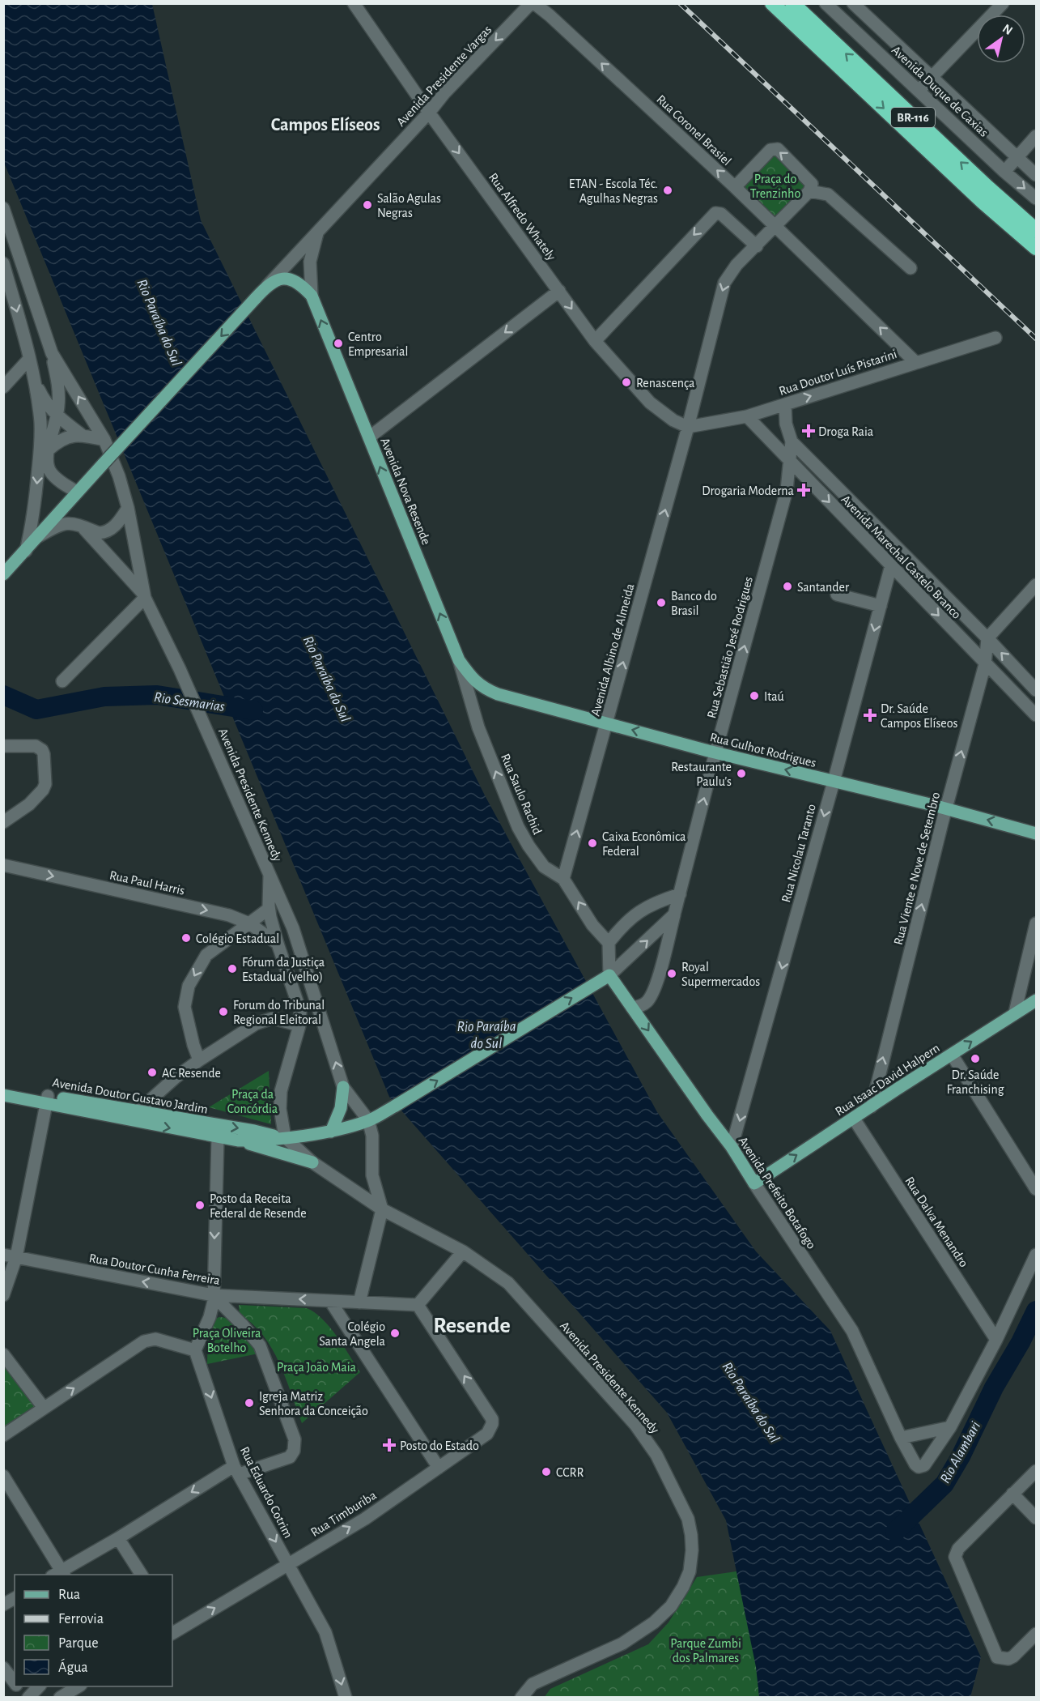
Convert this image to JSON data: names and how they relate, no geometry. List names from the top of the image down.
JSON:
{
  "streets": {
    "highway": ["BR-116"],
    "main road": [
      "Avenida Nova Resende",
      "Rua Gulhot Rodrigues",
      "Rua Isaac David Halpern",
      "Avenida Doutor Gustavo Jardim",
      "Avenida Prefeito Botafogo"
    ],
    "street": [
      "Avenida Presidente Vargas",
      "Avenida Duque de Caxias",
      "Rua Coronel Brasiel",
      "Rua Alfredo Whately",
      "Rua Doutor Luís Pistarini",
      "Avenida Marechal Castelo Branco",
      "Rua Sebastião Jesé Rodrigues",
      "Avenida Albino de Almeida",
      "Rua Saulo Rachid",
      "Avenida Presidente Kennedy",
      "Rua Nicolau Taranto",
      "Rua Viente e Nove de Setembro",
      "Rua Paul Harris",
      "Rua Dalva Menandro",
      "Rua Doutor Cunha Ferreira",
      "Rua Eduardo Cotrim",
      "Rua Timburiba"
    ]
  },
  "crossings": [
    ["Avenida Presidente Vargas", "Rua Coronel Brasiel"],
    ["Avenida Presidente Vargas", "Rua Alfredo Whately"],
    ["Rua Coronel Brasiel", "Rua Doutor Luís Pistarini"],
    ["Rua Coronel Brasiel", "Avenida Albino de Almeida"],
    ["Rua Alfredo Whately", "Rua Doutor Luís Pistarini"],
    ["Rua Alfredo Whately", "Avenida Albino de Almeida"],
    ["Rua Doutor Luís Pistarini", "Avenida Marechal Castelo Branco"],
    ["Rua Doutor Luís Pistarini", "Avenida Albino de Almeida"],
    ["Avenida Nova Resende", "Rua Gulhot Rodrigues"],
    ["Avenida Nova Resende", "Rua Saulo Rachid"],
    ["Avenida Marechal Castelo Branco", "Rua Sebastião Jesé Rodrigues"],
    ["Avenida Marechal Castelo Branco", "Rua Nicolau Taranto"],
    ["Avenida Marechal Castelo Branco", "Rua Viente e Nove de Setembro"],
    ["Rua Sebastião Jesé Rodrigues", "Rua Gulhot Rodrigues"],
    ["Rua Sebastião Jesé Rodrigues", "Avenida Prefeito Botafogo"],
    ["Avenida Albino de Almeida", "Rua Gulhot Rodrigues"],
    ["Avenida Albino de Almeida", "Rua Saulo Rachid"],
    ["Rua Gulhot Rodrigues", "Rua Nicolau Taranto"],
    ["Rua Gulhot Rodrigues", "Rua Viente e Nove de Setembro"],
    ["Avenida Presidente Kennedy", "Rua Paul Harris"],
    ["Avenida Presidente Kennedy", "Avenida Doutor Gustavo Jardim"],
    ["Rua Nicolau Taranto", "Avenida Prefeito Botafogo"],
    ["Rua Viente e Nove de Setembro", "Rua Isaac David Halpern"],
    ["Rua Isaac David Halpern", "Avenida Prefeito Botafogo"],
    ["Rua Isaac David Halpern", "Rua Dalva Menandro"],
    ["Avenida Doutor Gustavo Jardim", "Avenida Prefeito Botafogo"],
    ["Rua Doutor Cunha Ferreira", "Rua Timburiba"],
    ["Rua Eduardo Cotrim", "Rua Timburiba"]
  ],
  "one_way": [
    "Avenida Presidente Vargas",
    "Rua Coronel Brasiel",
    "Rua Alfredo Whately",
    "Rua Doutor Luís Pistarini",
    "Avenida Nova Resende",
    "Rua Sebastião Jesé Rodrigues",
    "Rua Gulhot Rodrigues",
    "Rua Saulo Rachid",
    "Rua Nicolau Taranto",
    "Rua Viente e Nove de Setembro",
    "Rua Paul Harris",
    "Rua Isaac David Halpern",
    "Avenida Doutor Gustavo Jardim",
    "Rua Doutor Cunha Ferreira",
    "Rua Eduardo Cotrim"
  ],
  "districts": ["Campos Elíseos", "Resende"],
  "water": ["Rio Paraíba do Sul", "Rio Sesmarias", "Rio Alambari"],
  "parks": [
    "Praça do Trenzinho",
    "Praça da Concórdia",
    "Praça Oliveira Botelho",
    "Praça João Maia",
    "Parque Zumbi dos Palmares"
  ],
  "places": {
    "other": [
      "ETAN - Escola Téc. Agulhas Negras",
      "Salão Agulas Negras",
      "Centro Empresarial",
      "Renascença",
      "Santander",
      "Banco do Brasil",
      "Itaú",
      "Restaurante Paulu's",
      "Caixa Econômica Federal",
      "Colégio Estadual",
      "Fórum da Justiça Estadual (velho)",
      "Royal Supermercados",
      "Forum do Tribunal Regional Eleitoral",
      "Dr. Saúde Franchising",
      "AC Resende",
      "Posto da Receita Federal de Resende",
      "Colégio Santa Angela",
      "Igreja Matriz Senhora da Conceição",
      "CCRR"
    ],
    "health": [
      "Droga Raia",
      "Drogaria Moderna",
      "Dr. Saúde Campos Elíseos",
      "Posto do Estado"
    ]
  },
  "legend": [
    "Rua",
    "Ferrovia",
    "Parque",
    "Água"
  ],
  "north": "top right"
}
